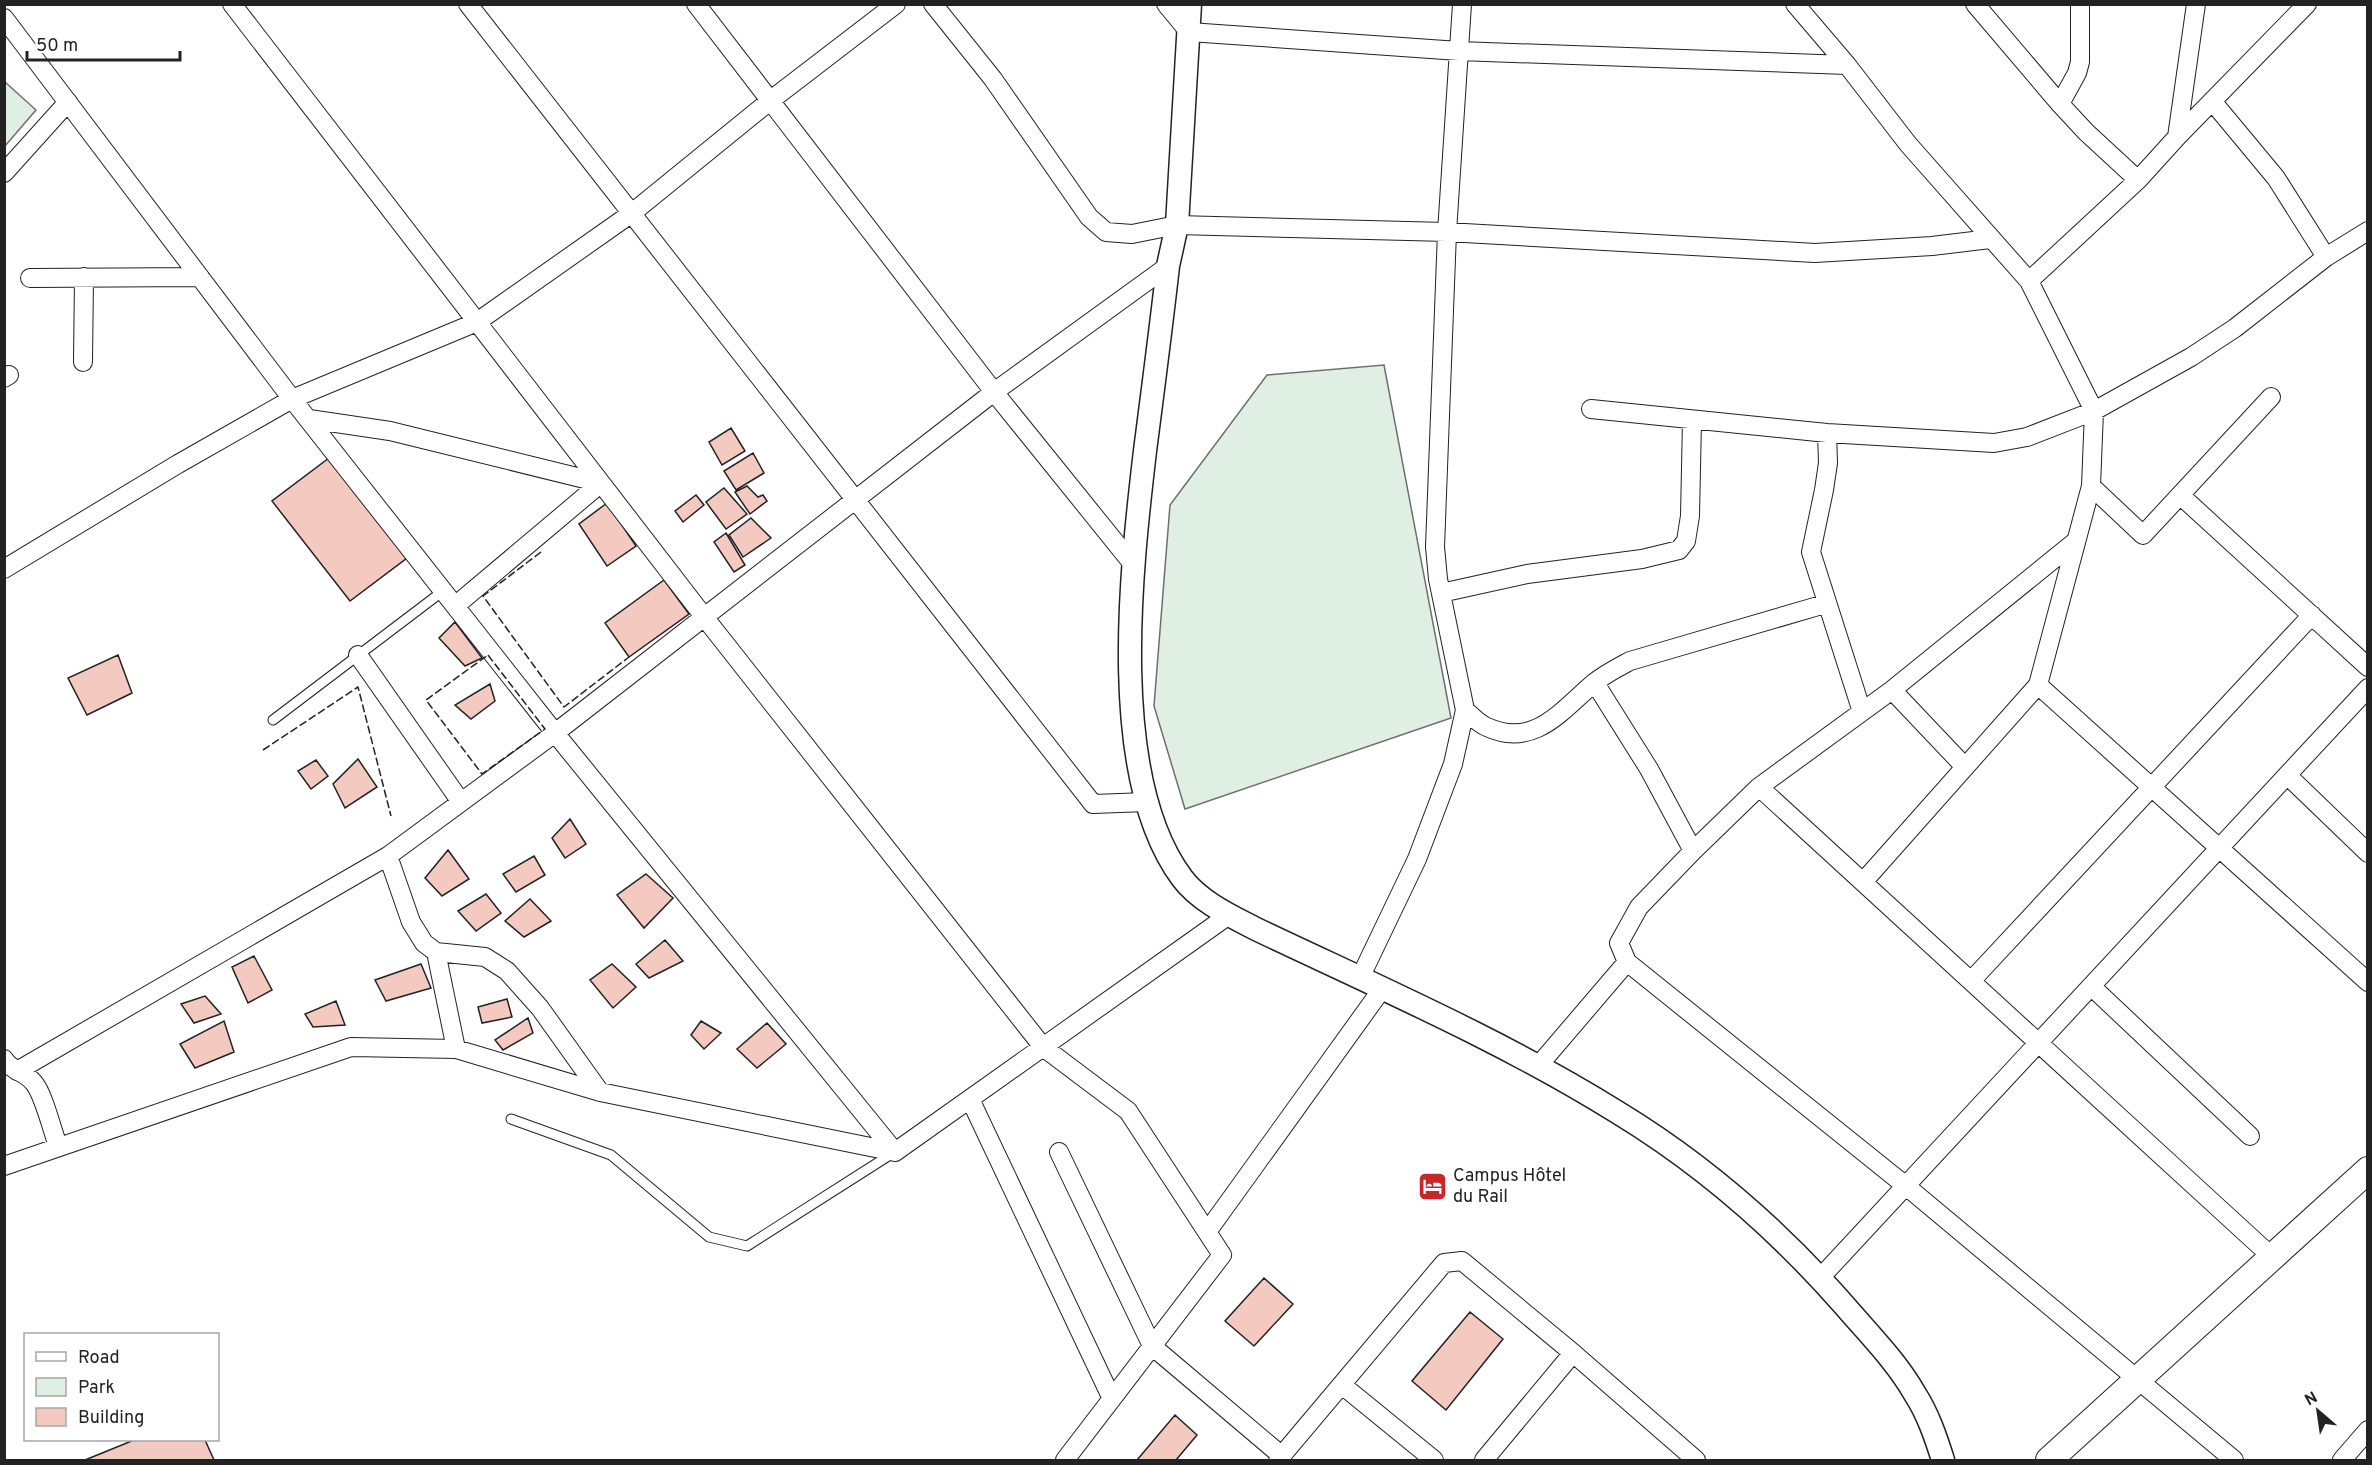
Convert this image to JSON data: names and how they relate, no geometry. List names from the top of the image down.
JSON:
{
  "places": {
    "hotel": ["Campus Hôtel du Rail"]
  },
  "legend": ["Road", "Park", "Building"],
  "scale_bar": "50 m",
  "north": "top left"
}
